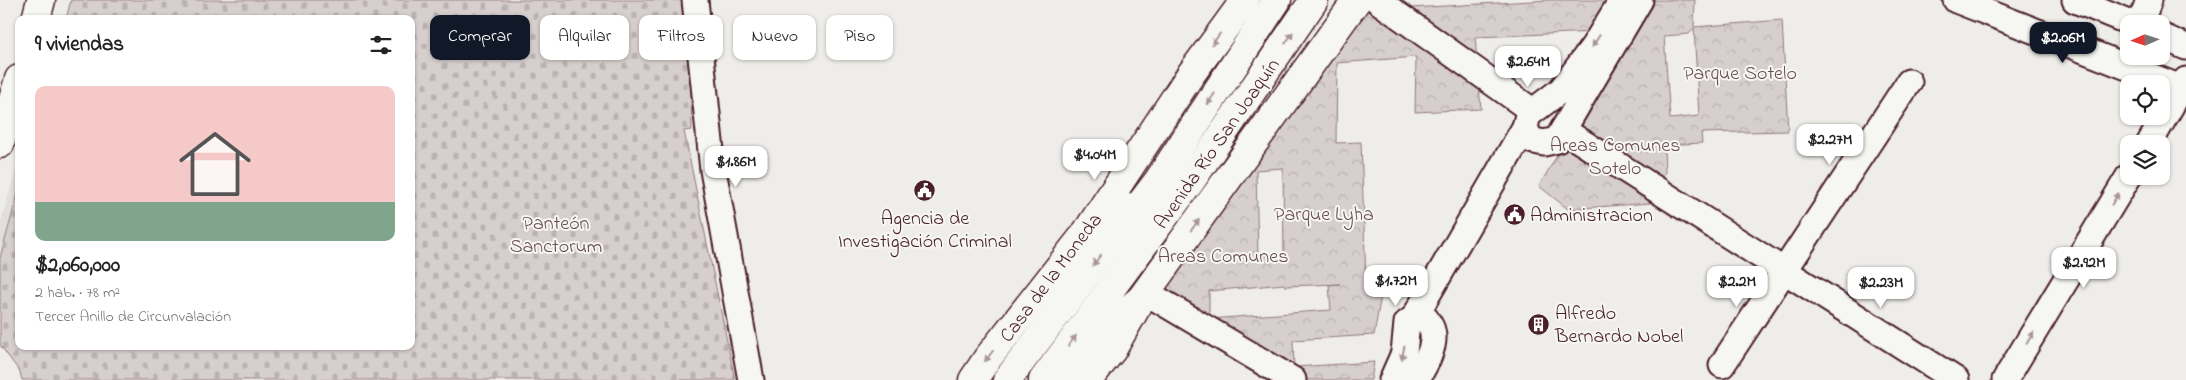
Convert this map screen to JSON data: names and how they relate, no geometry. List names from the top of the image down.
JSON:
{
  "streets": {
    "main road": ["Avenida Río San Joaquín", "Casa de la Moneda"]
  },
  "parks": [
    "Parque Sotelo",
    "Areas Comunes Sotelo",
    "Parque Lyha",
    "Panteón Sanctorum",
    "Areas Comunes"
  ],
  "places": {
    "public building": ["Agencia de Investigación Criminal", "Administracion"],
    "building": ["Alfredo Bernardo Nobel"]
  },
  "north": "left",
  "page": {
    "chip": [
      "Comprar",
      "Alquilar",
      "Filtros",
      "Nuevo",
      "Piso"
    ],
    "heading": "9 viviendas",
    "price": [
      "$2.06M",
      "$2.64M",
      "$2.27M",
      "$4.04M",
      "$1.86M",
      "$2.92M",
      "$1.72M",
      "$2.2M",
      "$2.23M"
    ],
    "list": [
      {
        "name": "$2,060,000",
        "note": "2 hab. · 78 m² · Tercer Anillo de Circunvalación"
      }
    ]
  }
}
